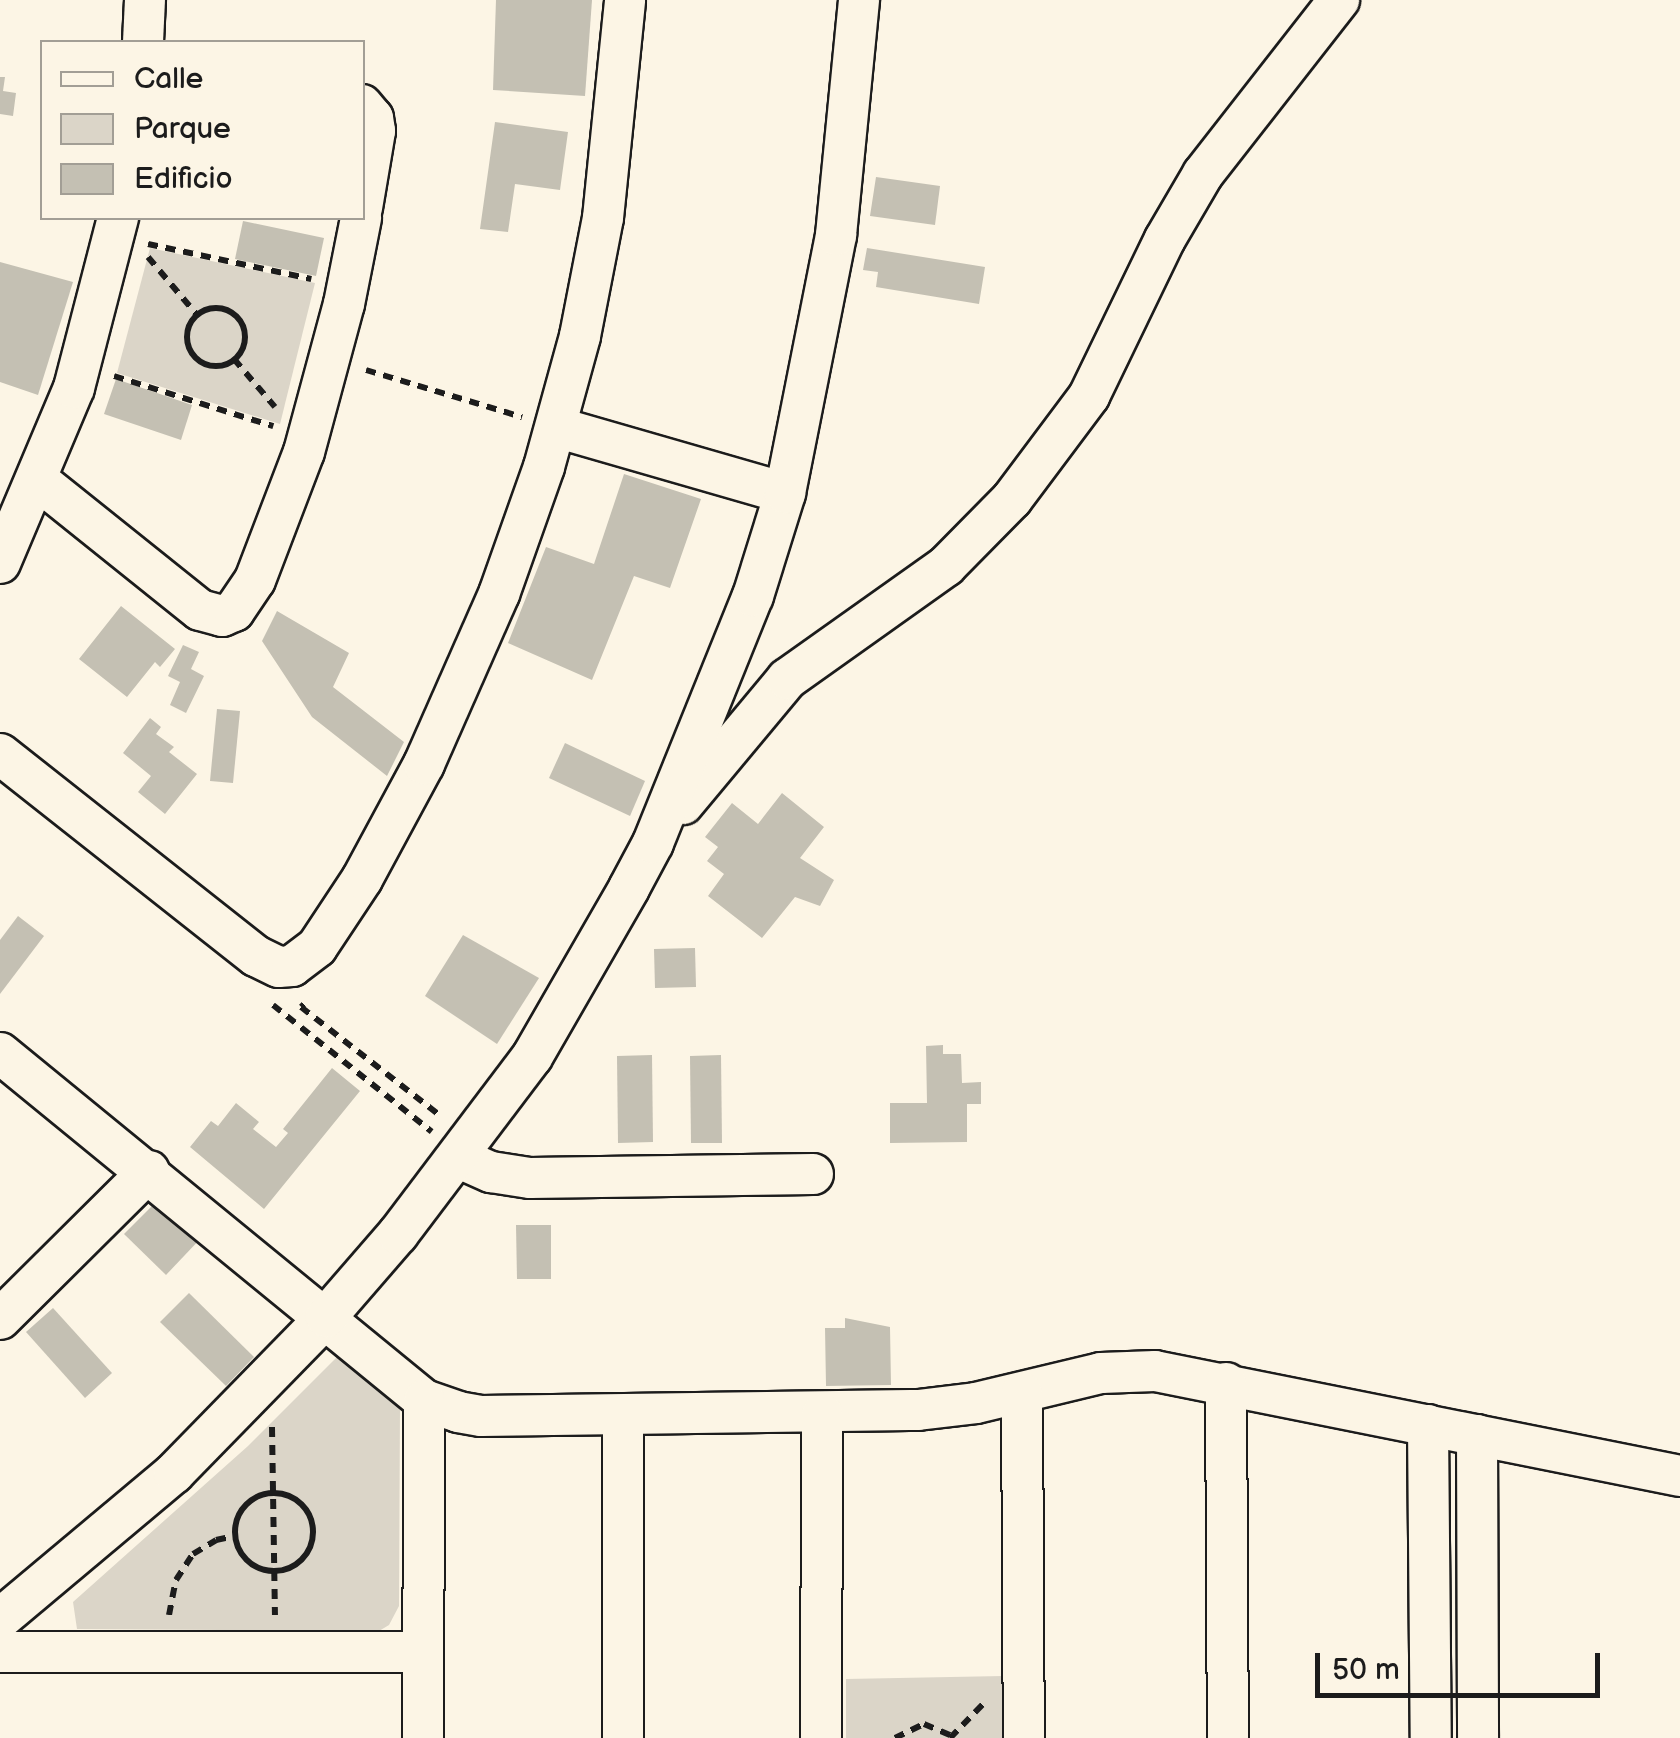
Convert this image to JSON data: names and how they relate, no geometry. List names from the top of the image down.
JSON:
{
  "legend": ["Calle", "Parque", "Edificio"],
  "scale_bar": "50 m"
}
